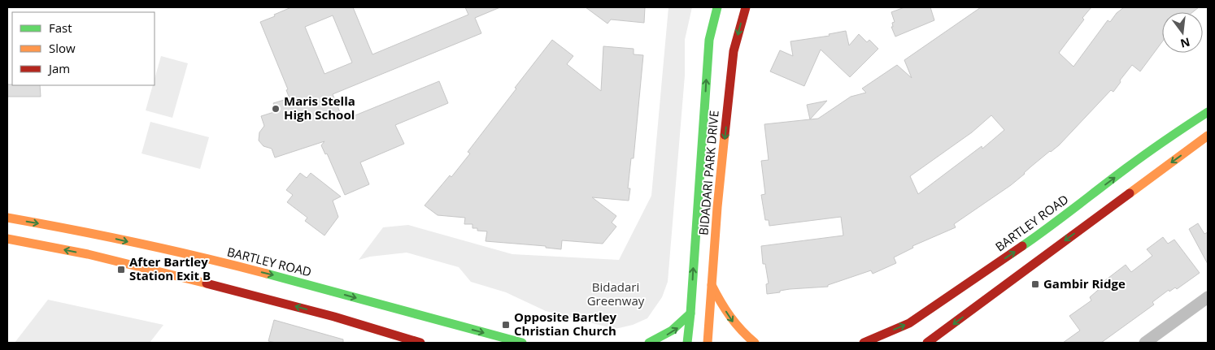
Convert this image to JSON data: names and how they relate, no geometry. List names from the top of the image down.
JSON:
{
  "streets": {
    "main road": ["BIDADARI PARK DRIVE", "BARTLEY ROAD"]
  },
  "parks": ["Bidadari Greenway"],
  "places": {
    "other": ["Maris Stella High School"],
    "transit": ["After Bartley Station Exit B", "Gambir Ridge", "Opposite Bartley Christian Church"]
  },
  "legend": ["Fast", "Slow", "Jam"],
  "north": "bottom"
}
